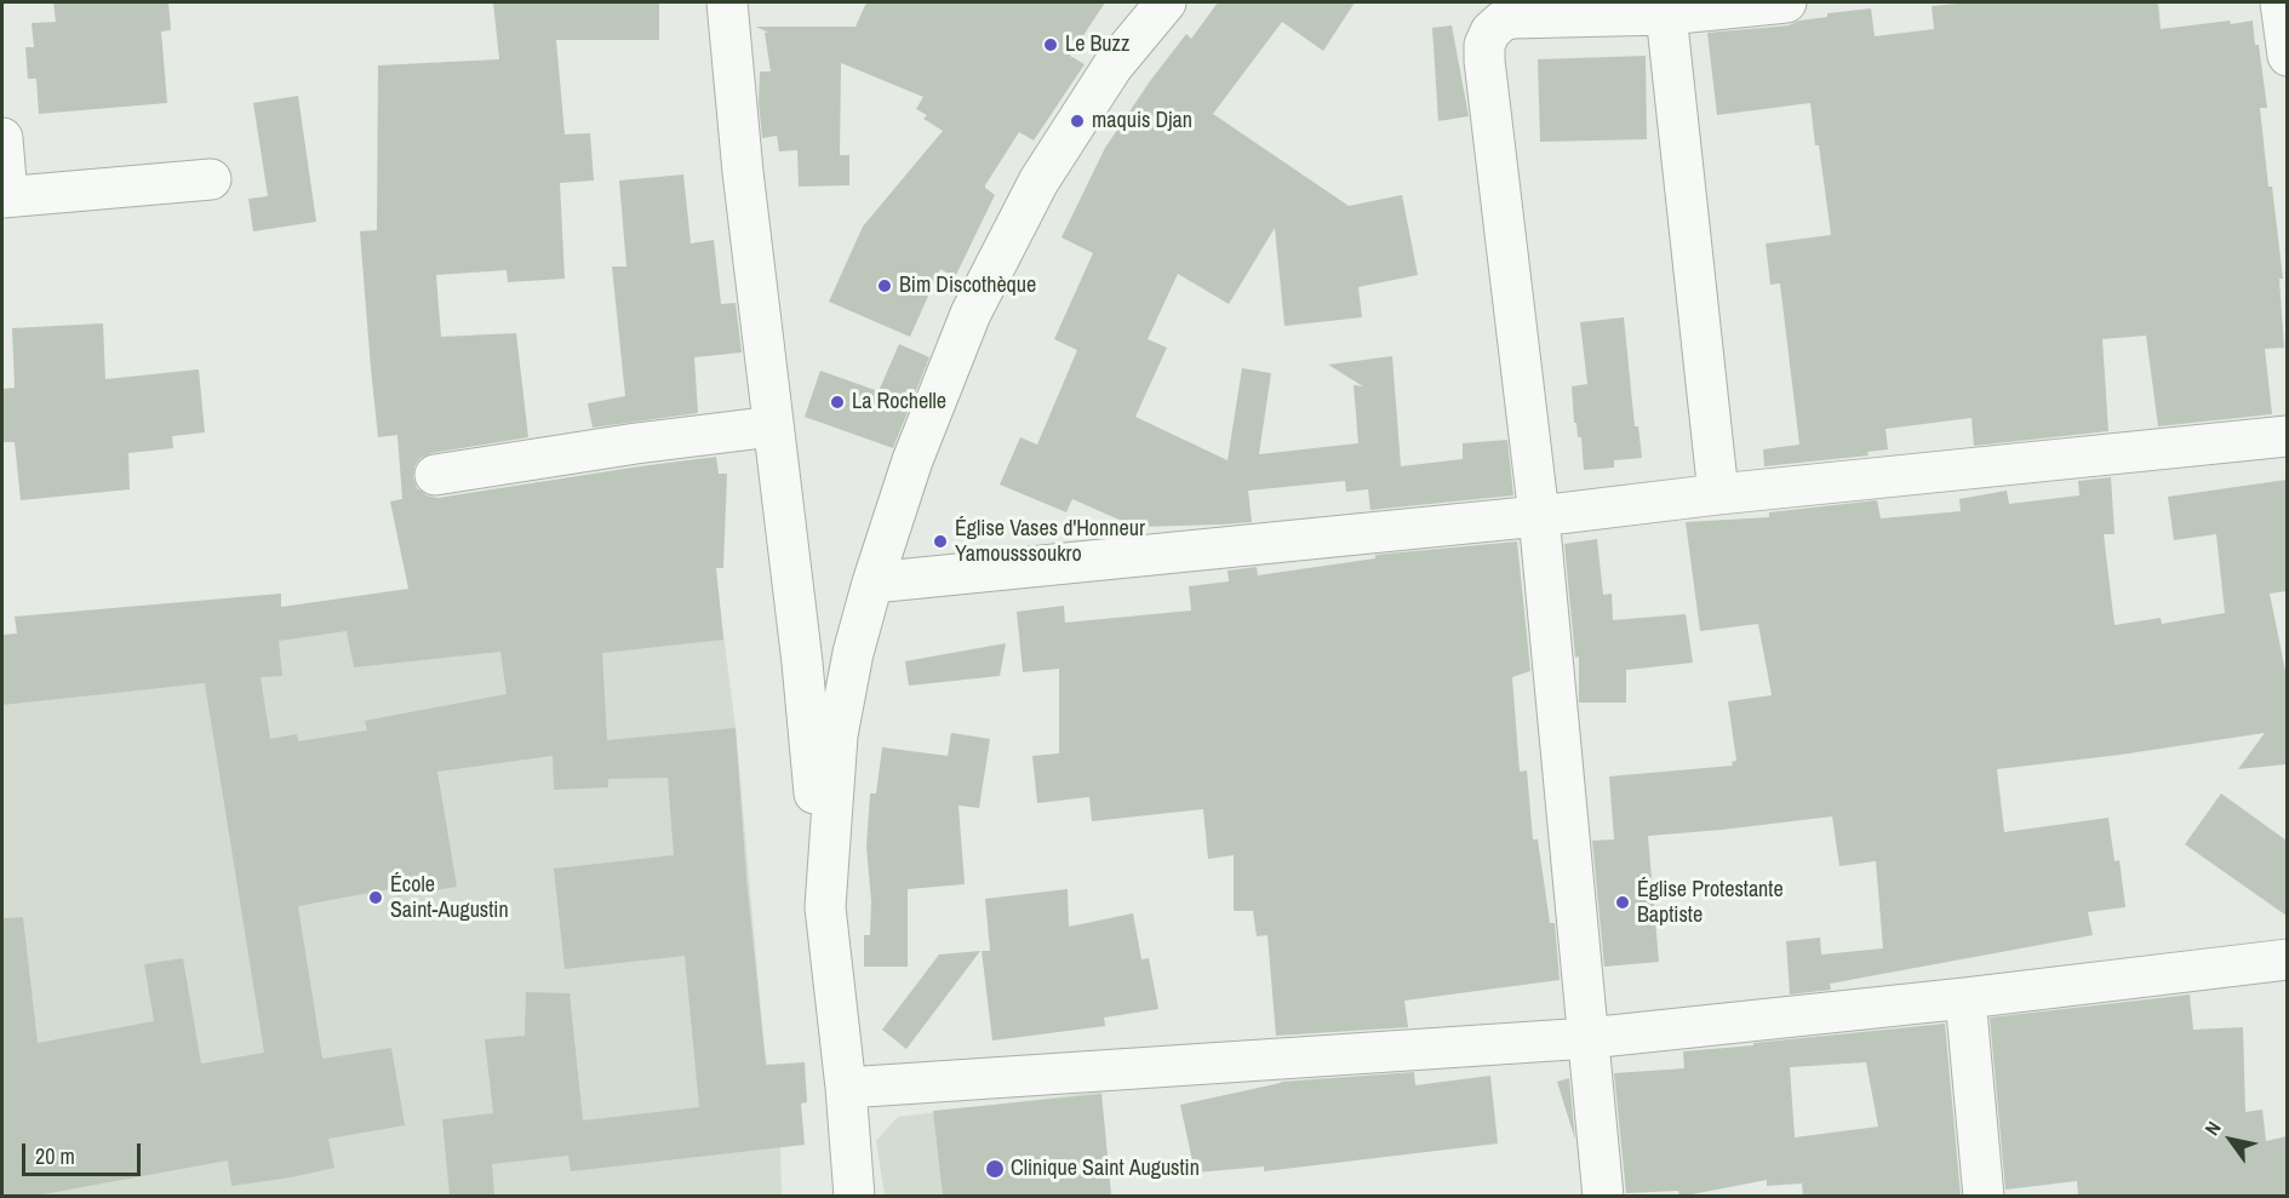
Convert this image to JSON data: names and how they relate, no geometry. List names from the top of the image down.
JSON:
{
  "places": [
    "Le Buzz",
    "maquis Djan",
    "Bim Discothèque",
    "La Rochelle",
    "Église Vases d'Honneur Yamousssoukro",
    "École Saint-Augustin",
    "Église Protestante Baptiste",
    "Clinique Saint Augustin"
  ],
  "scale_bar": "20 m",
  "north": "top left"
}
